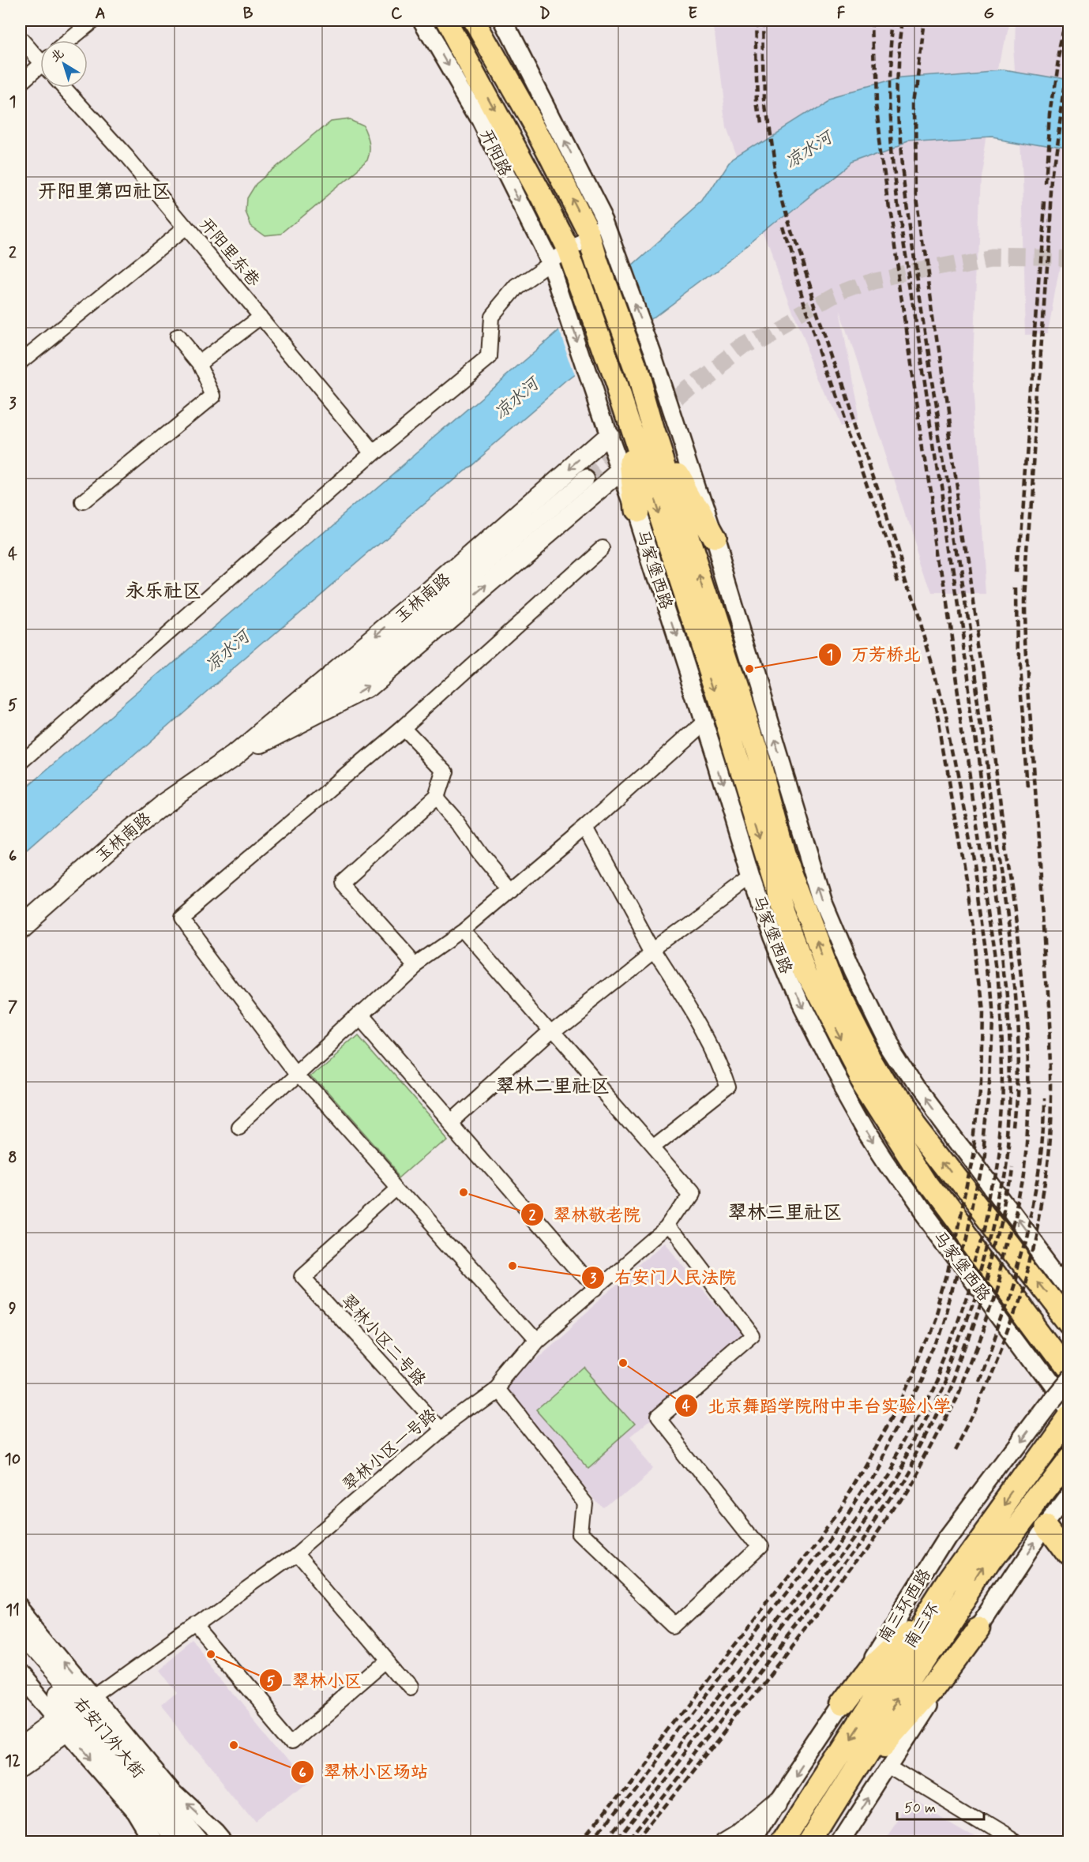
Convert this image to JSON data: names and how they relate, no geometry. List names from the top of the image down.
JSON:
{
  "streets": {
    "highway": ["南三环"],
    "main road": [
      "开阳路",
      "马家堡西路",
      "玉林南路",
      "右安门外大街"
    ],
    "street": [
      "开阳里东巷",
      "翠林小区二号路",
      "翠林小区一号路",
      "南三环西路"
    ]
  },
  "crossings": [
    ["开阳路", "马家堡西路"],
    ["马家堡西路", "玉林南路"],
    ["马家堡西路", "南三环"],
    ["翠林小区二号路", "翠林小区一号路"],
    ["翠林小区一号路", "右安门外大街"]
  ],
  "districts": [
    "开阳里第四社区",
    "永乐社区",
    "翠林二里社区",
    "翠林三里社区"
  ],
  "water": ["凉水河"],
  "places": [
    "万芳桥北",
    "翠林敬老院",
    "右安门人民法院",
    "北京舞蹈学院附中丰台实验小学",
    "翠林小区",
    "翠林小区场站"
  ],
  "scale_bar": "50 m",
  "north": "top left",
  "grid": {
    "columns": [
      "A",
      "B",
      "C",
      "D",
      "E",
      "F",
      "G"
    ],
    "rows": [
      "1",
      "2",
      "3",
      "4",
      "5",
      "6",
      "7",
      "8",
      "9",
      "10",
      "11",
      "12"
    ]
  }
}
